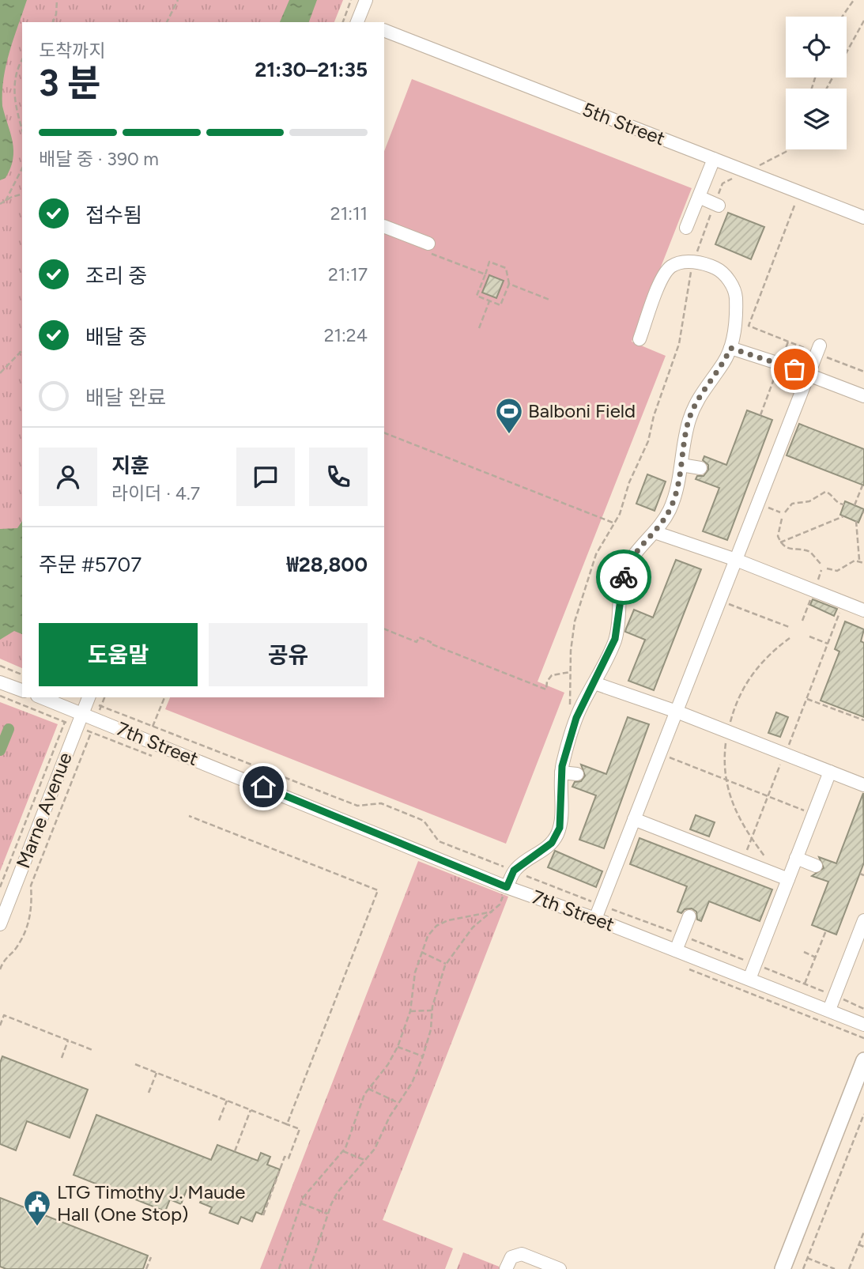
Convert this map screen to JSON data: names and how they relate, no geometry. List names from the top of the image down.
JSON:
{
  "streets": {
    "street": ["5th Street", "7th Street", "Marne Avenue"]
  },
  "crossings": [
    ["7th Street", "Marne Avenue"]
  ],
  "places": {
    "sports": ["Balboni Field"],
    "public building": ["LTG Timothy J. Maude Hall (One Stop)"]
  },
  "page": {
    "heading": ["3 분", "도착까지", "21:30–21:35"],
    "panel": [
      "지훈",
      "라이더 · 4.7",
      "주문 #5707",
      "₩28,800"
    ],
    "bar": "배달 중 · 390 m",
    "list": [
      ["접수됨", "21:11"],
      ["조리 중", "21:17"],
      ["배달 중", "21:24"],
      "배달 완료"
    ],
    "buttons": ["도움말", "공유"]
  }
}
